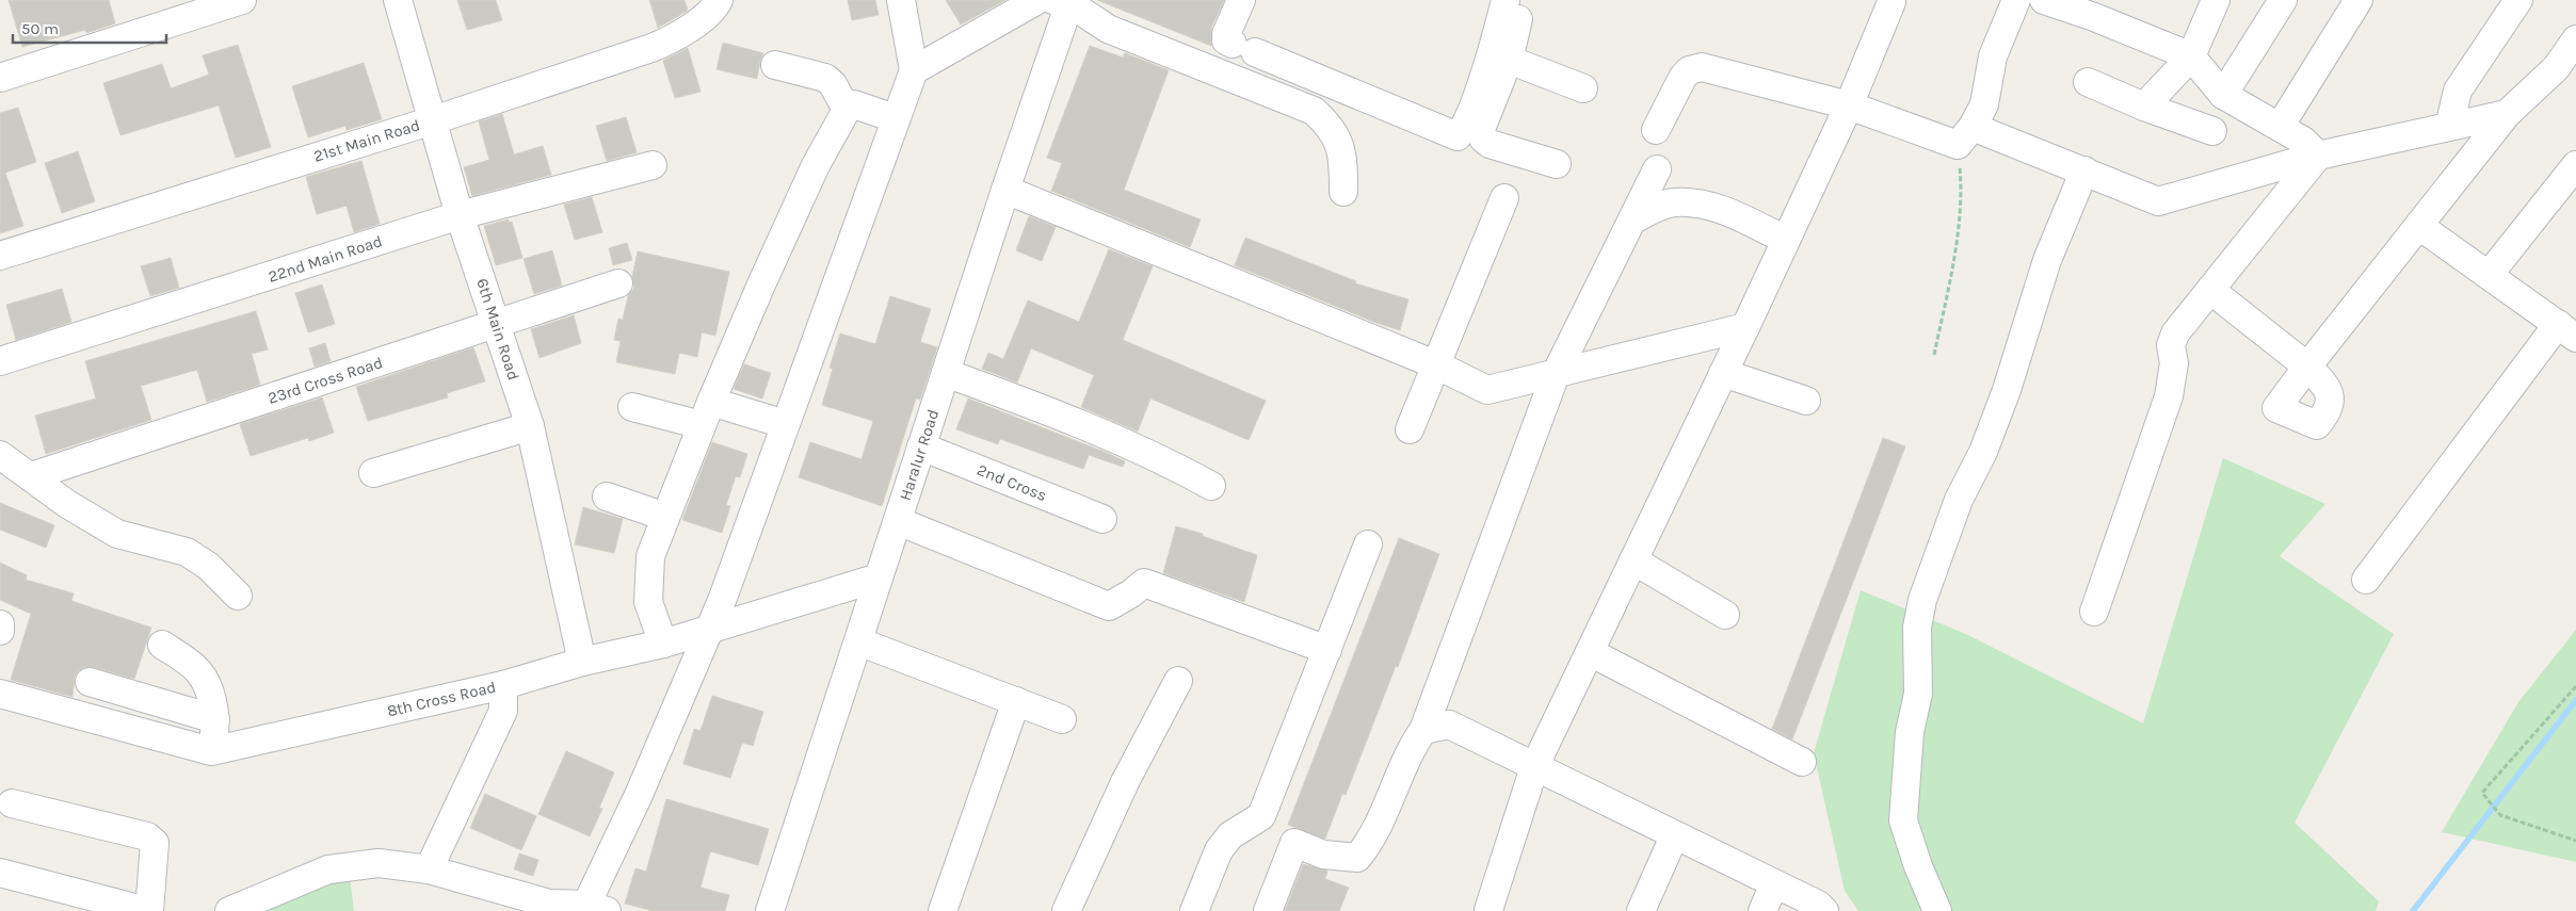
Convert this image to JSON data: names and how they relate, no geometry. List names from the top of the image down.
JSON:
{
  "streets": {
    "street": [
      "21st Main Road",
      "22nd Main Road",
      "6th Main Road",
      "23rd Cross Road",
      "Haralur Road",
      "2nd Cross",
      "8th Cross Road"
    ]
  },
  "crossings": [
    ["21st Main Road", "6th Main Road"],
    ["22nd Main Road", "6th Main Road"],
    ["6th Main Road", "23rd Cross Road"],
    ["6th Main Road", "8th Cross Road"],
    ["Haralur Road", "2nd Cross"],
    ["Haralur Road", "8th Cross Road"]
  ],
  "scale_bar": "50 m"
}
